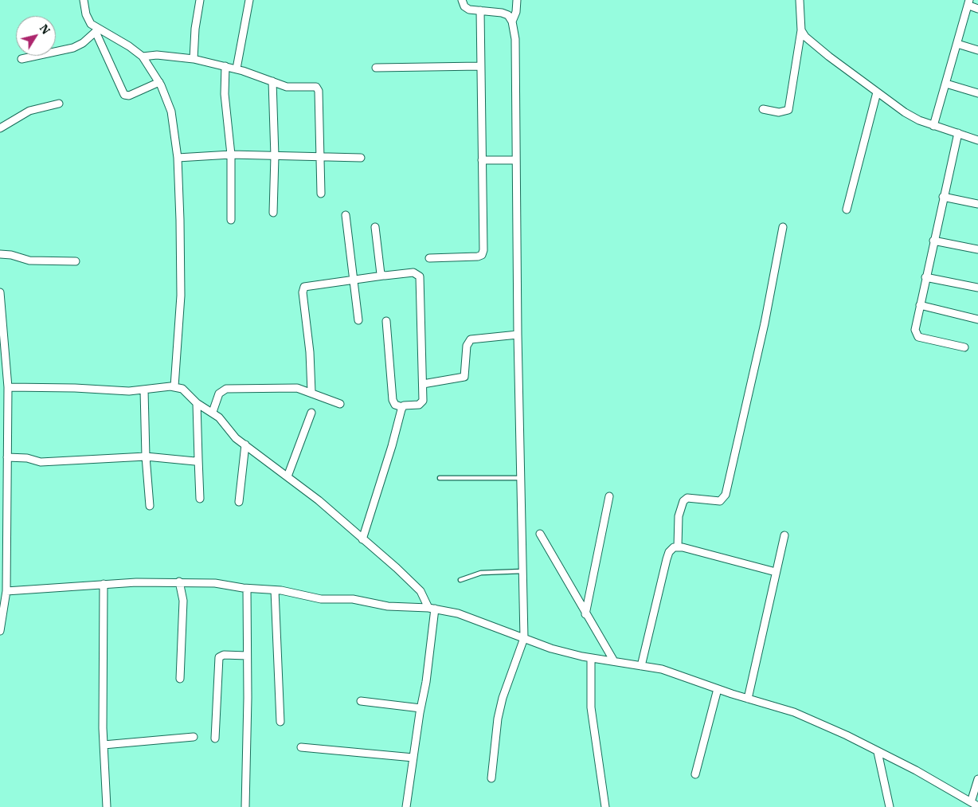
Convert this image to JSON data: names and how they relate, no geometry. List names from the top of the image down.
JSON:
{
  "north": "top right"
}
